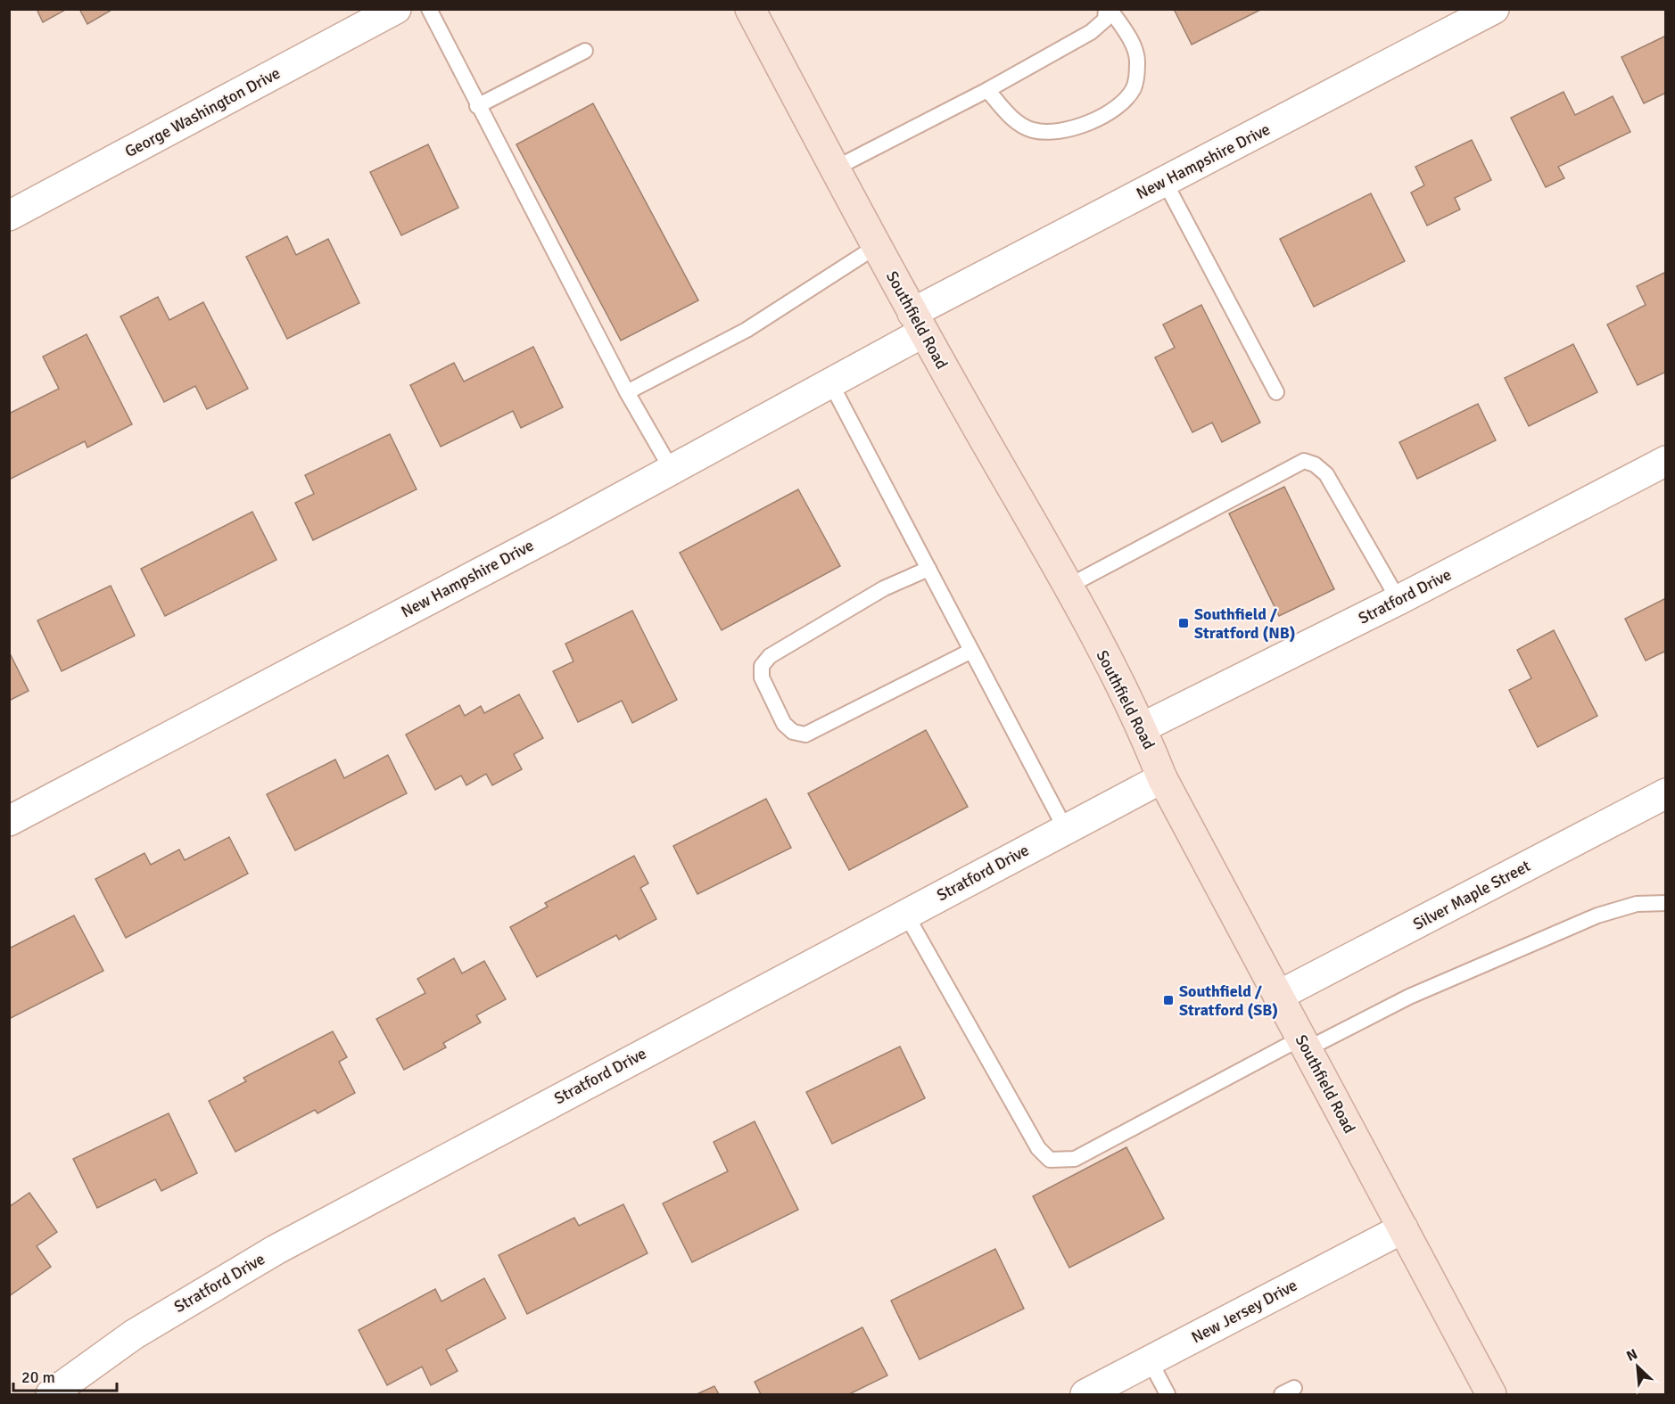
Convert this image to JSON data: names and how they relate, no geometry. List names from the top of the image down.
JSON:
{
  "streets": {
    "main road": ["Southfield Road"],
    "street": [
      "George Washington Drive",
      "New Hampshire Drive",
      "Stratford Drive",
      "Silver Maple Street",
      "New Jersey Drive"
    ]
  },
  "crossings": [
    ["New Hampshire Drive", "Southfield Road"],
    ["Southfield Road", "Stratford Drive"],
    ["Southfield Road", "Silver Maple Street"],
    ["Southfield Road", "New Jersey Drive"]
  ],
  "places": {
    "transit": ["Southfield / Stratford (NB)", "Southfield / Stratford (SB)"]
  },
  "scale_bar": "20 m",
  "north": "top left"
}
